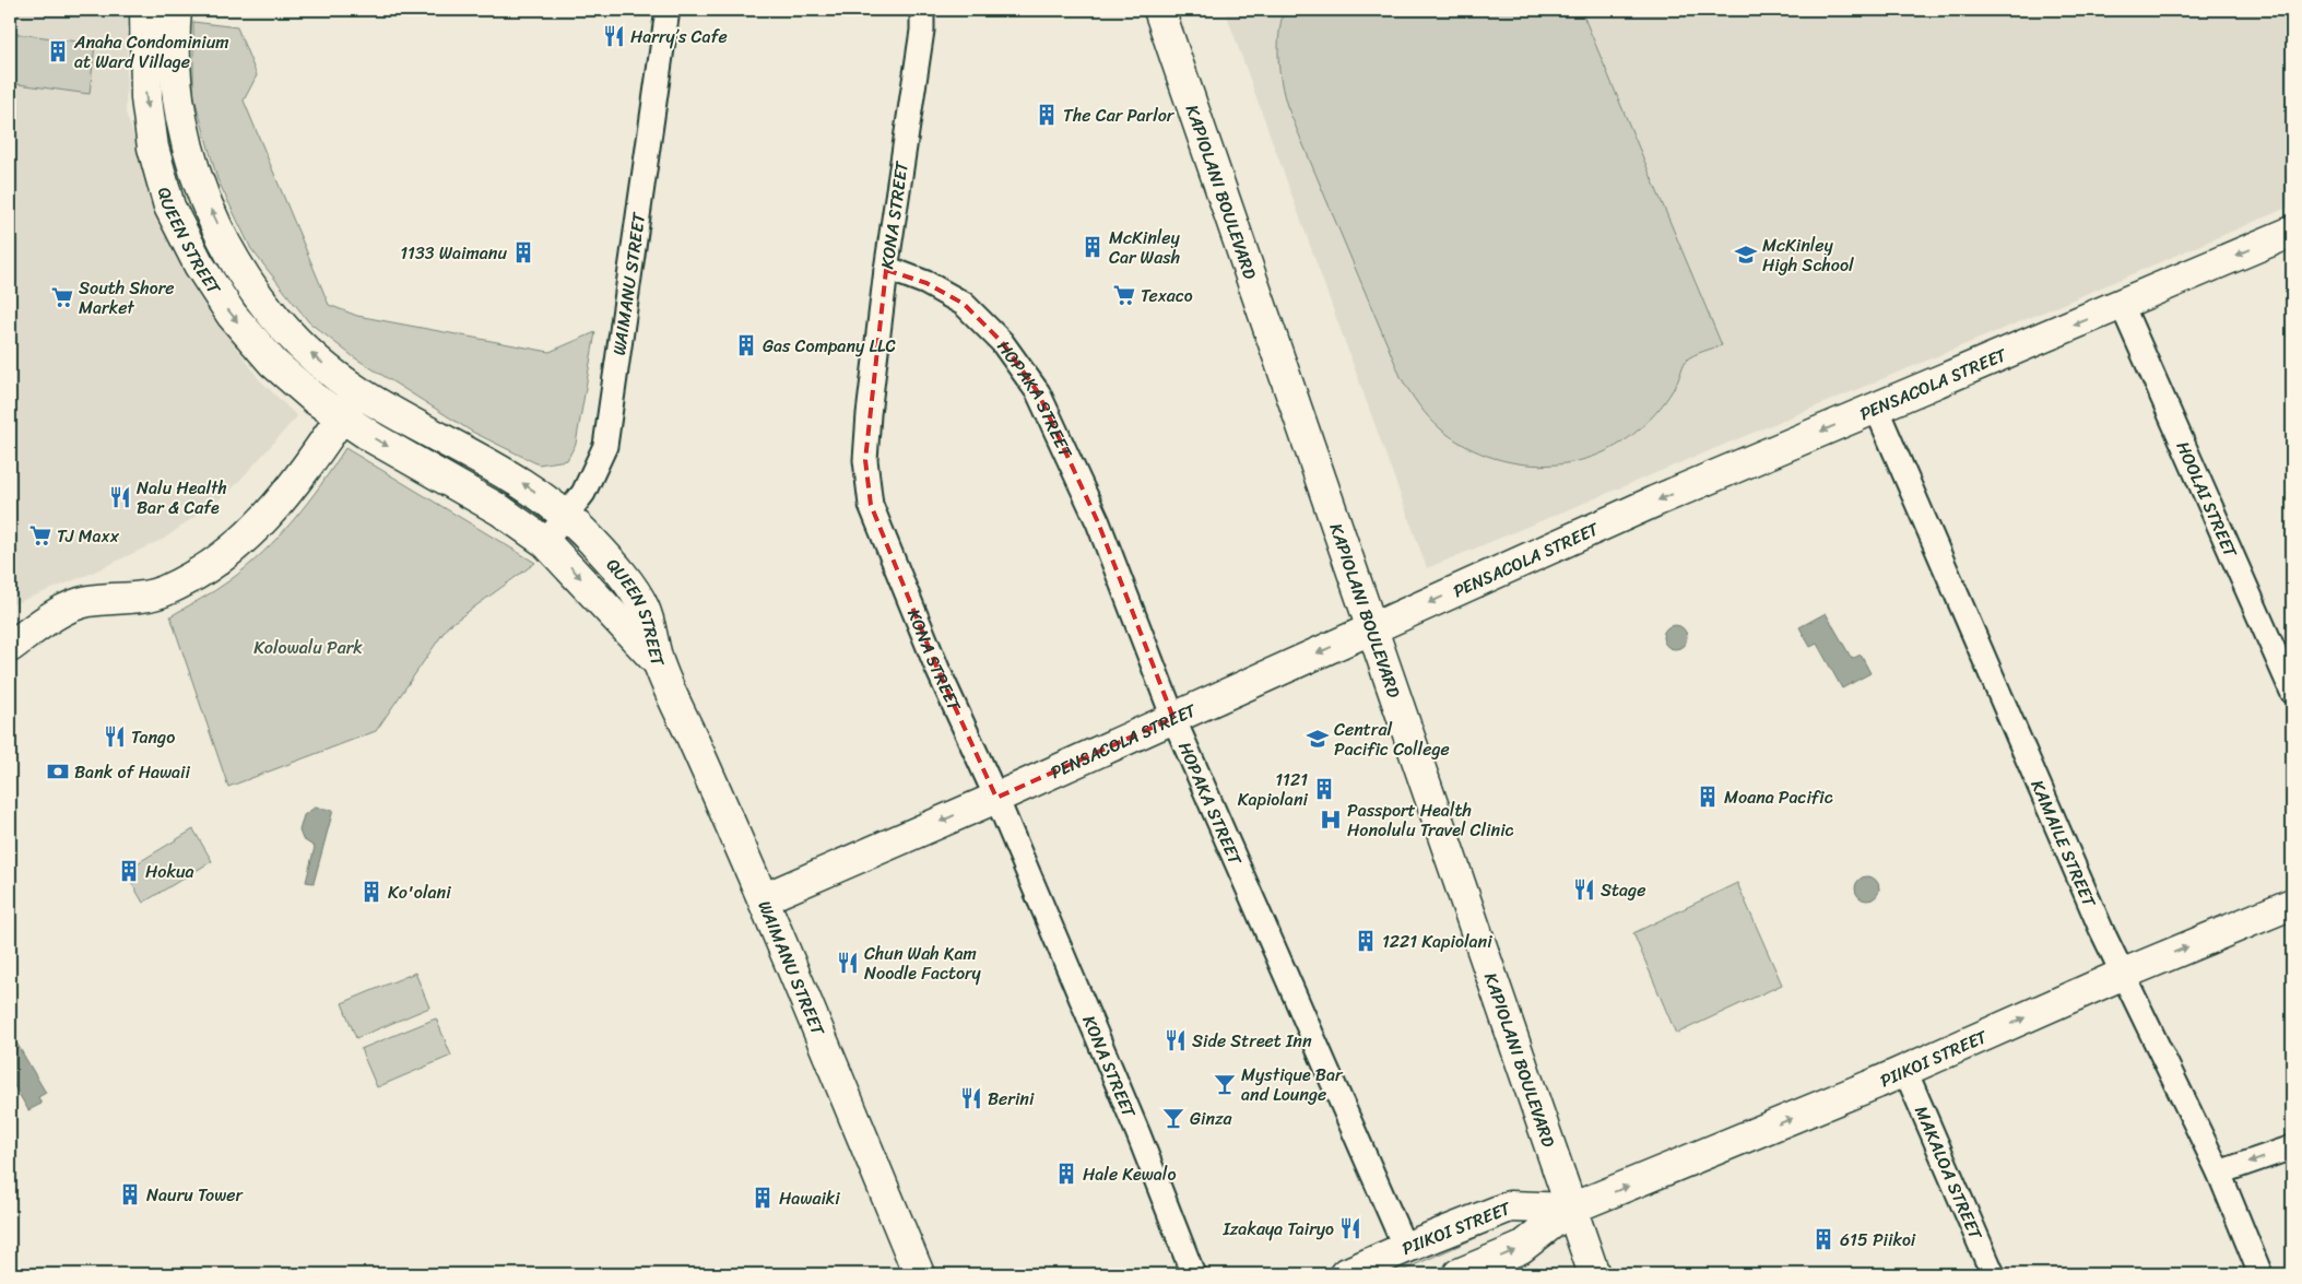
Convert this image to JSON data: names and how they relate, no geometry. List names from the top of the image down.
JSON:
{
  "streets": {
    "street": [
      "KAPIOLANI BOULEVARD",
      "KONA STREET",
      "QUEEN STREET",
      "WAIMANU STREET",
      "PENSACOLA STREET",
      "HOPAKA STREET",
      "HOOLAI STREET",
      "KAMAILE STREET",
      "PIIKOI STREET",
      "MAKALOA STREET"
    ]
  },
  "crossings": [
    ["KAPIOLANI BOULEVARD", "PENSACOLA STREET"],
    ["KAPIOLANI BOULEVARD", "PIIKOI STREET"],
    ["KONA STREET", "PENSACOLA STREET"],
    ["KONA STREET", "HOPAKA STREET"],
    ["QUEEN STREET", "WAIMANU STREET"],
    ["WAIMANU STREET", "PENSACOLA STREET"],
    ["PENSACOLA STREET", "HOPAKA STREET"],
    ["PENSACOLA STREET", "HOOLAI STREET"],
    ["PENSACOLA STREET", "KAMAILE STREET"],
    ["HOPAKA STREET", "PIIKOI STREET"],
    ["KAMAILE STREET", "PIIKOI STREET"],
    ["PIIKOI STREET", "MAKALOA STREET"]
  ],
  "one_way": ["PENSACOLA STREET", "PIIKOI STREET"],
  "parks": ["Kolowalu Park"],
  "places": {
    "restaurant": [
      "Harry’s Cafe",
      "Nalu Health Bar & Cafe",
      "Tango",
      "Stage",
      "Chun Wah Kam Noodle Factory",
      "Side Street Inn",
      "Berini",
      "Izakaya Tairyo"
    ],
    "building": [
      "Anaha Condominium at Ward Village",
      "The Car Parlor",
      "McKinley Car Wash",
      "1133 Waimanu",
      "Gas Company LLC",
      "1121 Kapiolani",
      "Moana Pacific",
      "Hokua",
      "Ko'olani",
      "1221 Kapiolani",
      "Hale Kewalo",
      "Nauru Tower",
      "Hawaiki",
      "615 Piikoi"
    ],
    "school or university": ["McKinley High School", "Central Pacific College"],
    "supermarket": ["Texaco", "South Shore Market", "TJ Maxx"],
    "bank": ["Bank of Hawaii"],
    "hospital": ["Passport Health Honolulu Travel Clinic"],
    "bar": ["Mystique Bar and Lounge", "Ginza"]
  }
}
